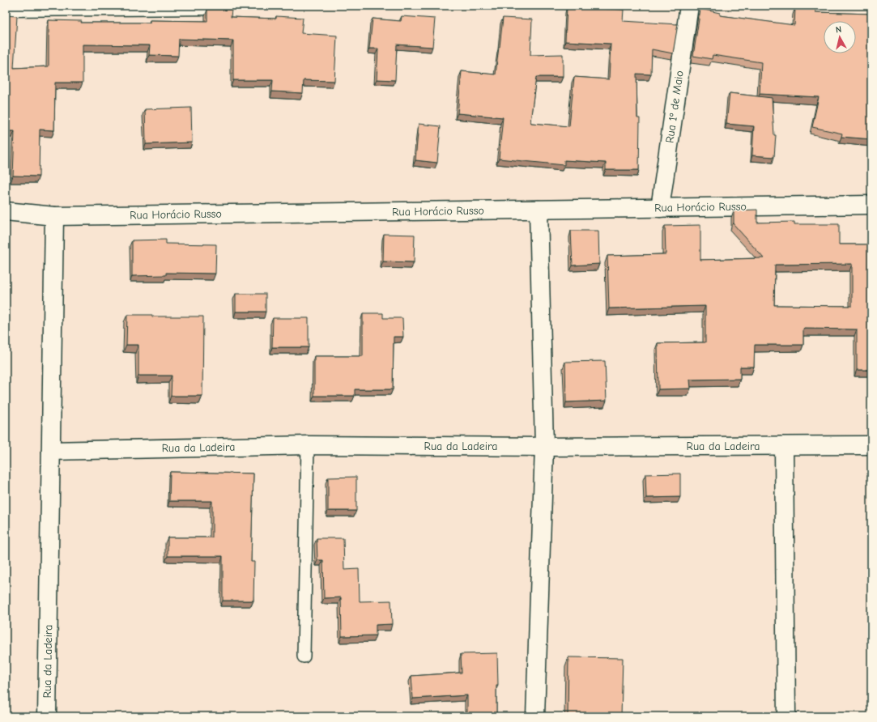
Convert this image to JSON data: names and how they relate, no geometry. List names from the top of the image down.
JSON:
{
  "streets": {
    "street": ["Rua 1º de Maio", "Rua Horácio Russo", "Rua da Ladeira"]
  },
  "crossings": [
    ["Rua 1º de Maio", "Rua Horácio Russo"],
    ["Rua Horácio Russo", "Rua da Ladeira"]
  ],
  "north": "top"
}
